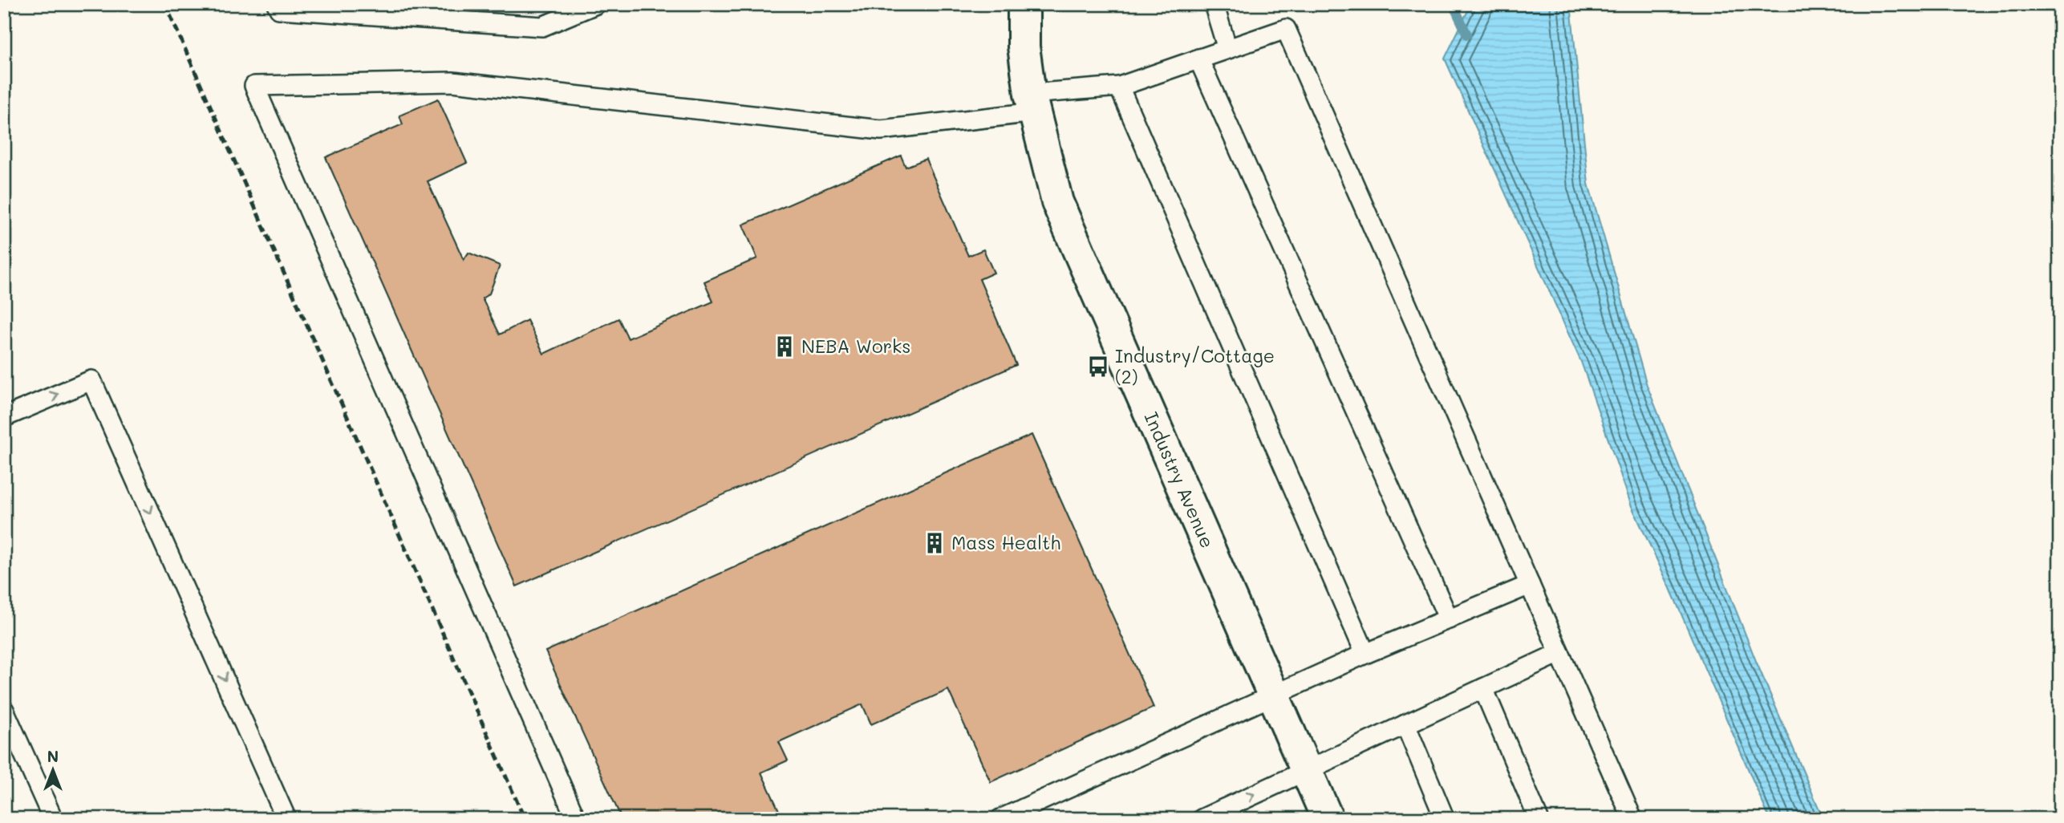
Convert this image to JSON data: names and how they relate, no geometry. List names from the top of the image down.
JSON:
{
  "streets": {
    "street": ["Industry Avenue"]
  },
  "places": {
    "building": ["NEBA Works", "Mass Health"],
    "bus stop": ["Industry/Cottage (2)"]
  },
  "north": "top"
}
